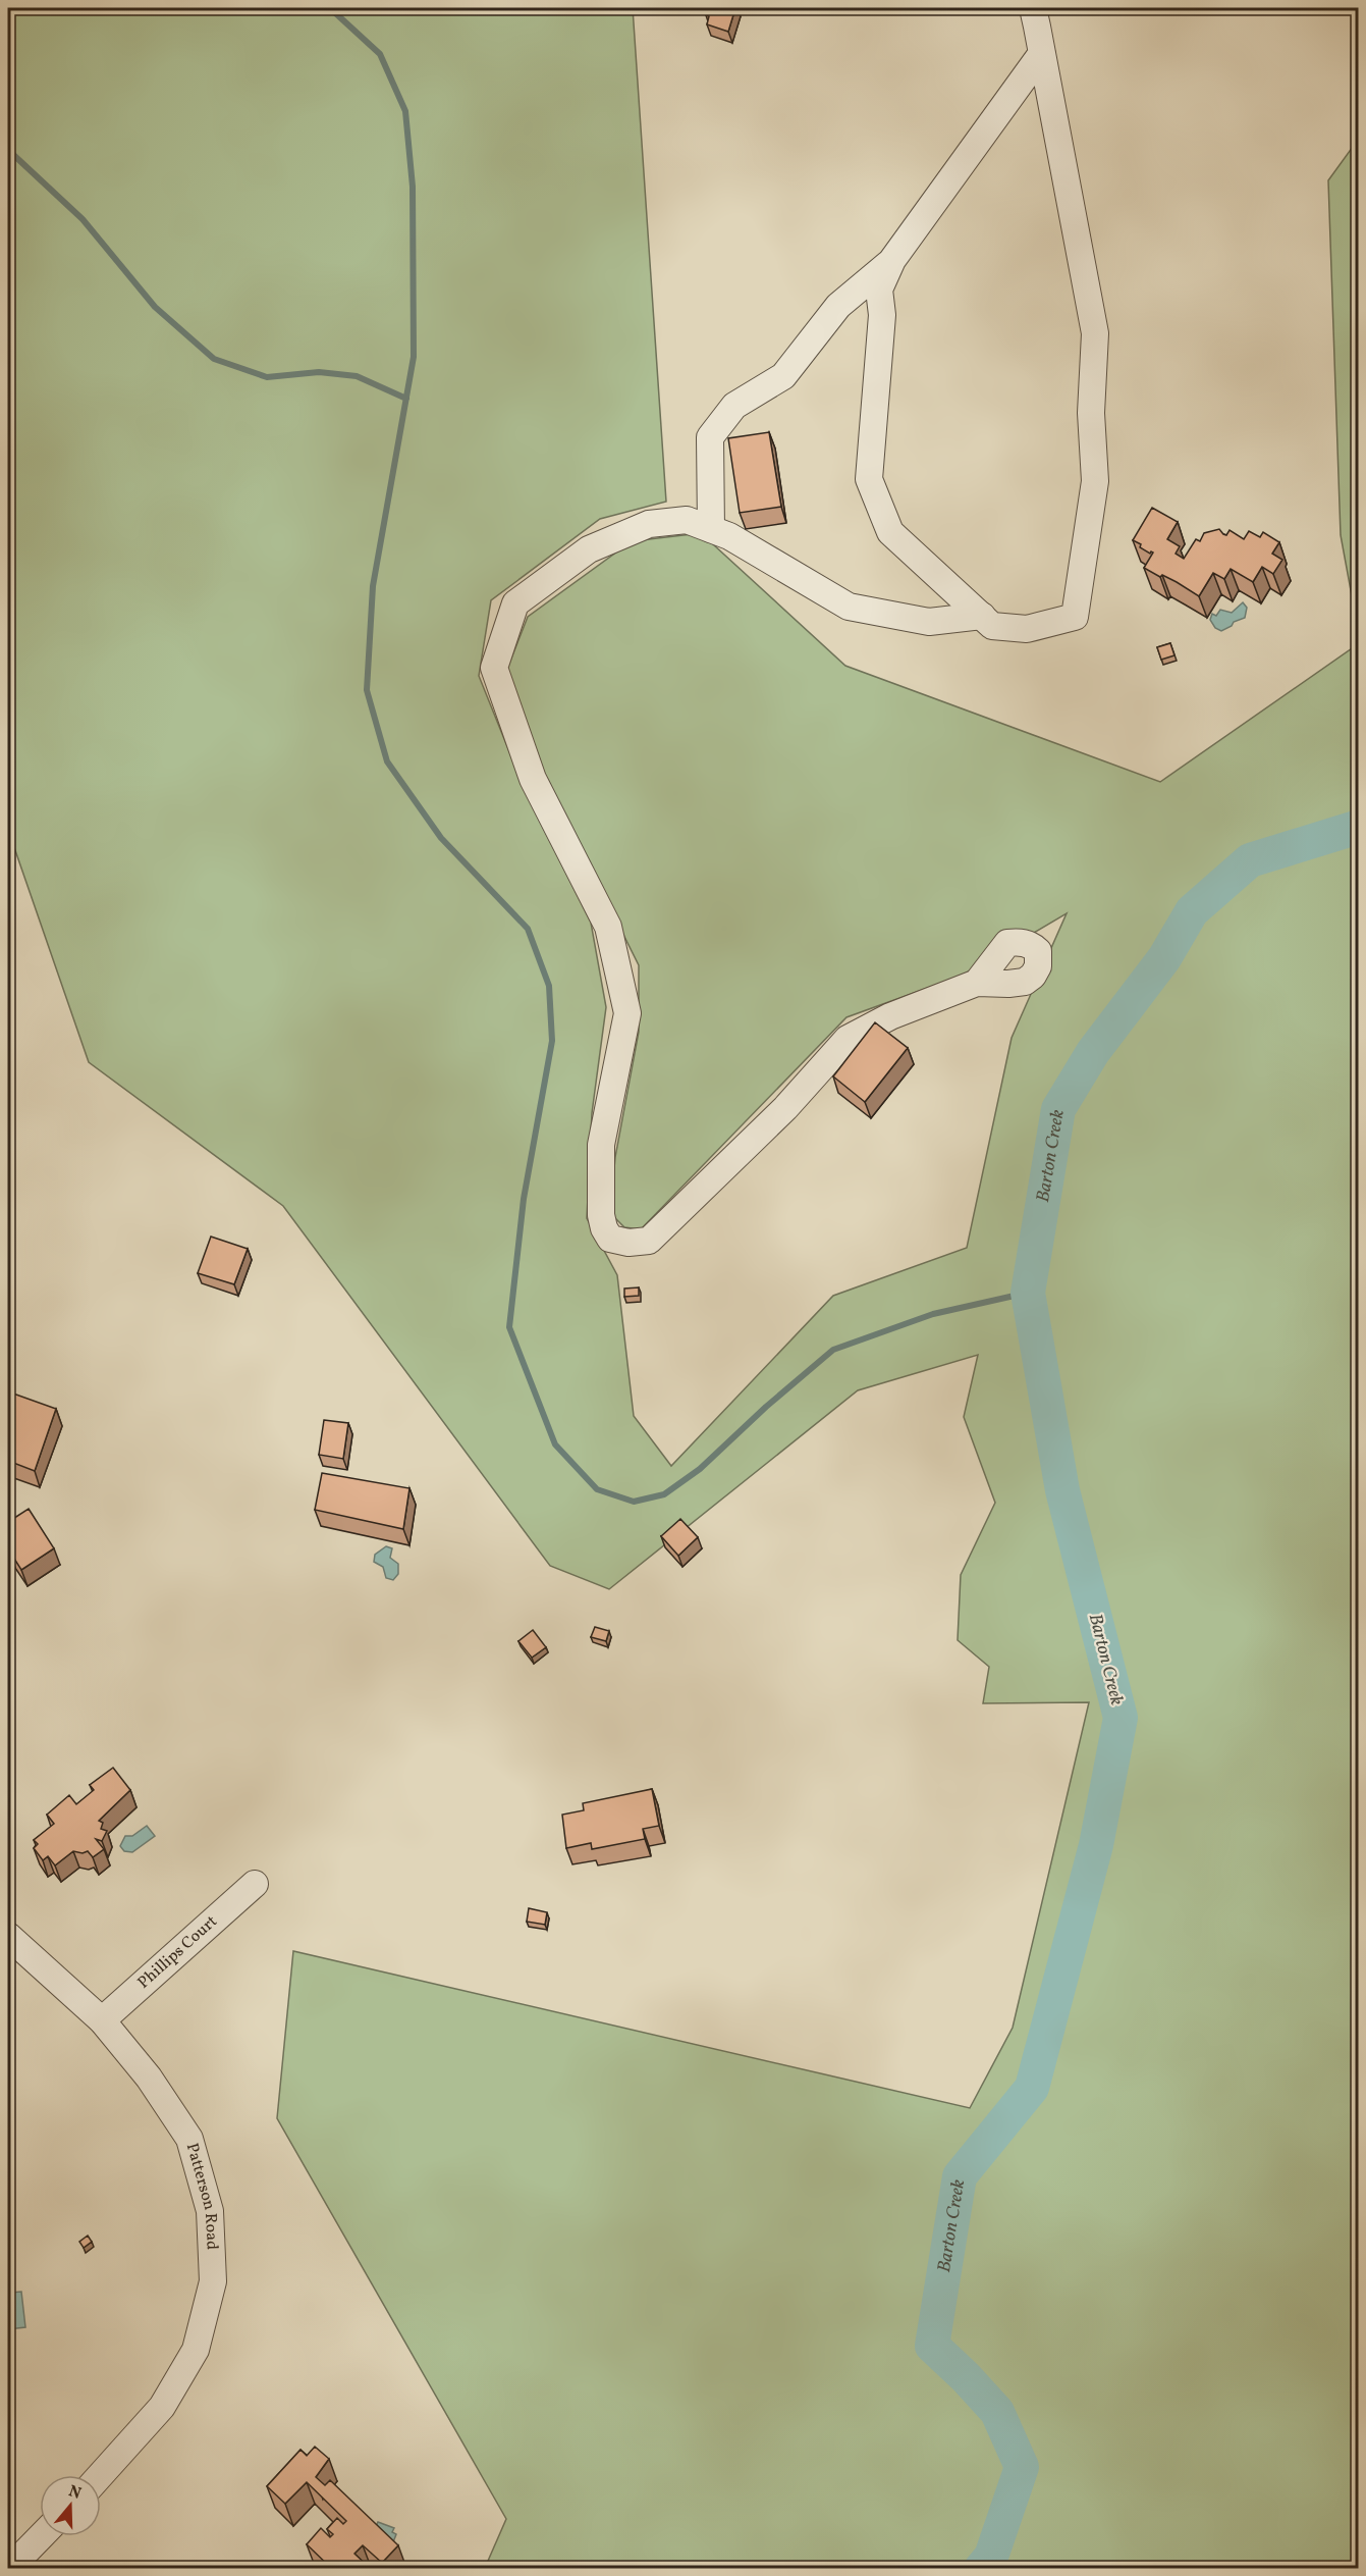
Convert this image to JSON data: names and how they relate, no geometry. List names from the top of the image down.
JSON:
{
  "streets": {
    "street": ["Phillips Court", "Patterson Road"]
  },
  "crossings": [
    ["Phillips Court", "Patterson Road"]
  ],
  "water": ["Barton Creek"],
  "north": "top"
}
